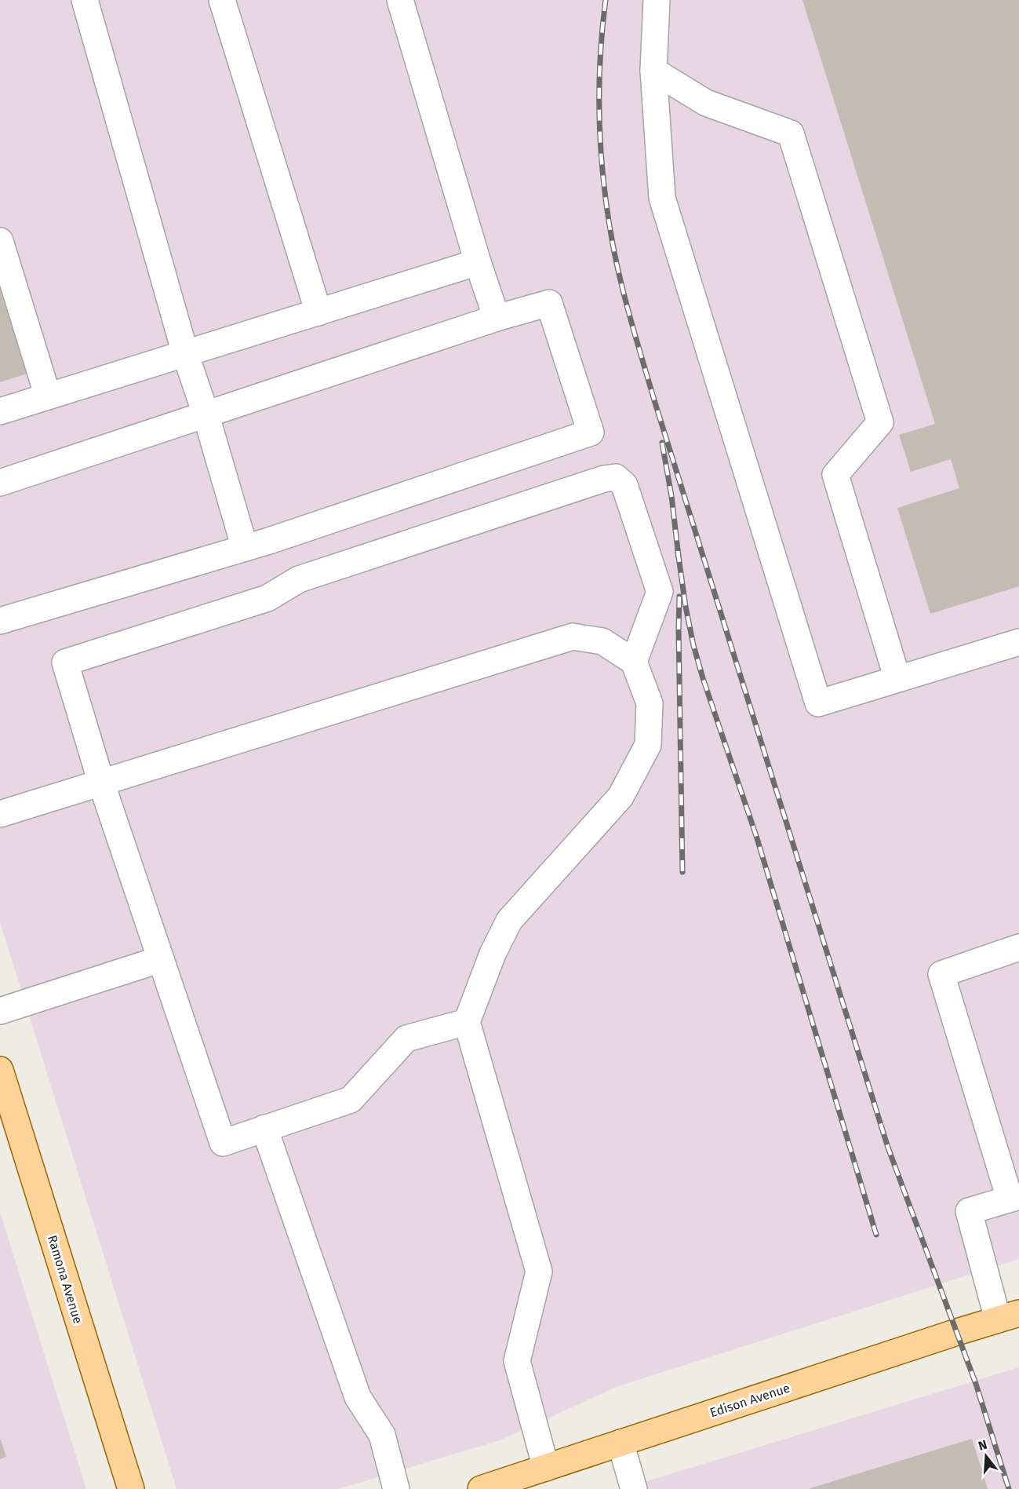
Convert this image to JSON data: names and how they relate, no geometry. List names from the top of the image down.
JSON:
{
  "streets": {
    "main road": ["Ramona Avenue", "Edison Avenue"]
  },
  "north": "top"
}
